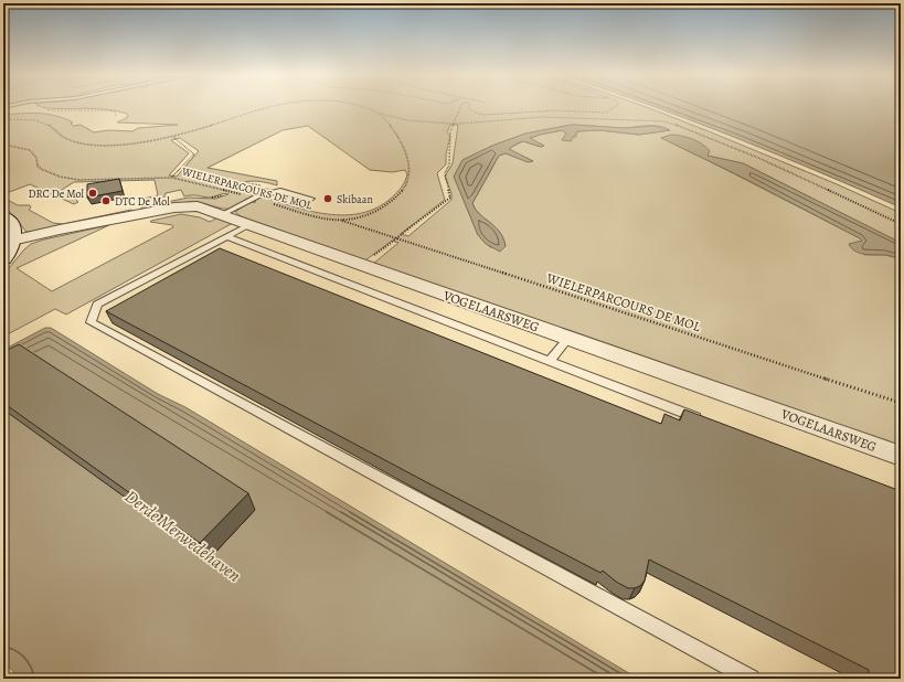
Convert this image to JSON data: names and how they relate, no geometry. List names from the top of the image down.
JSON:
{
  "streets": {
    "street": ["VOGELAARSWEG"],
    "path": ["WIELERPARCOURS DE MOL"]
  },
  "water": ["Derde Merwedehaven"],
  "places": ["DRC De Mol", "Skibaan", "DTC De Mol"]
}
